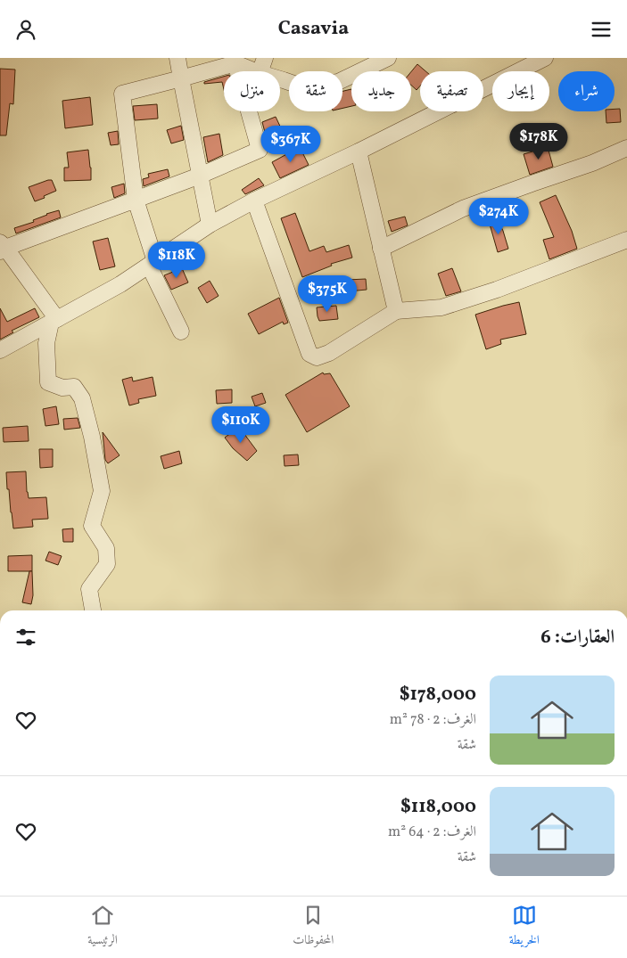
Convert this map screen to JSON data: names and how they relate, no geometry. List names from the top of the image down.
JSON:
{
  "page": {
    "header": "Casavia",
    "chip": [
      "شراء",
      "إيجار",
      "تصفية",
      "جديد",
      "شقة",
      "منزل"
    ],
    "price": [
      "$178K",
      "$367K",
      "$274K",
      "$118K",
      "$375K",
      "$110K"
    ],
    "heading": "العقارات: 6",
    "list": [
      {
        "name": "$178,000",
        "note": "الغرف: 2 · 78 m² · شقة"
      },
      {
        "name": "$118,000",
        "note": "الغرف: 2 · 64 m² · شقة"
      }
    ],
    "tabs": ["الخريطة", "المحفوظات", "الرئيسية"]
  }
}
